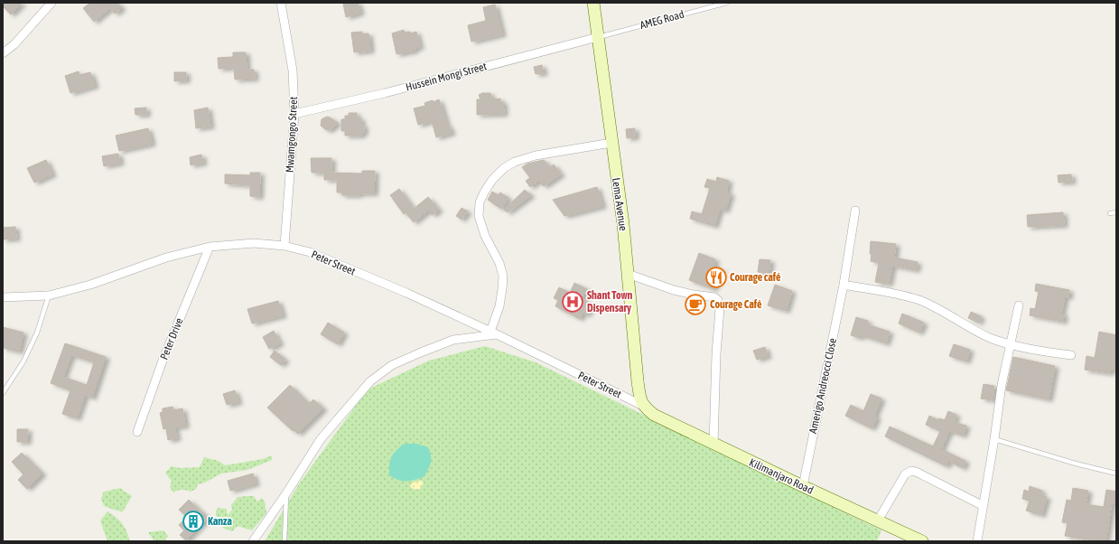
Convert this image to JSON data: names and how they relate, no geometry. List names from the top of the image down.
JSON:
{
  "streets": {
    "main road": ["Lema Avenue", "Kilimanjaro Road"],
    "street": [
      "Hussein Mongi Street",
      "Mwamgongo Street",
      "Peter Street",
      "Peter Drive",
      "Amerigo Andreocci Close"
    ],
    "lane": ["AMEG Road"]
  },
  "crossings": [
    ["AMEG Road", "Hussein Mongi Street"],
    ["AMEG Road", "Lema Avenue"],
    ["Hussein Mongi Street", "Mwamgongo Street"],
    ["Hussein Mongi Street", "Lema Avenue"],
    ["Mwamgongo Street", "Peter Street"],
    ["Lema Avenue", "Peter Street"],
    ["Lema Avenue", "Kilimanjaro Road"],
    ["Peter Street", "Peter Drive"],
    ["Peter Street", "Kilimanjaro Road"],
    ["Amerigo Andreocci Close", "Kilimanjaro Road"]
  ],
  "places": {
    "restaurant": ["Courage café"],
    "hospital": ["Shant Town Dispensary"],
    "cafe": ["Courage Café"],
    "building": ["Kanza"]
  }
}
